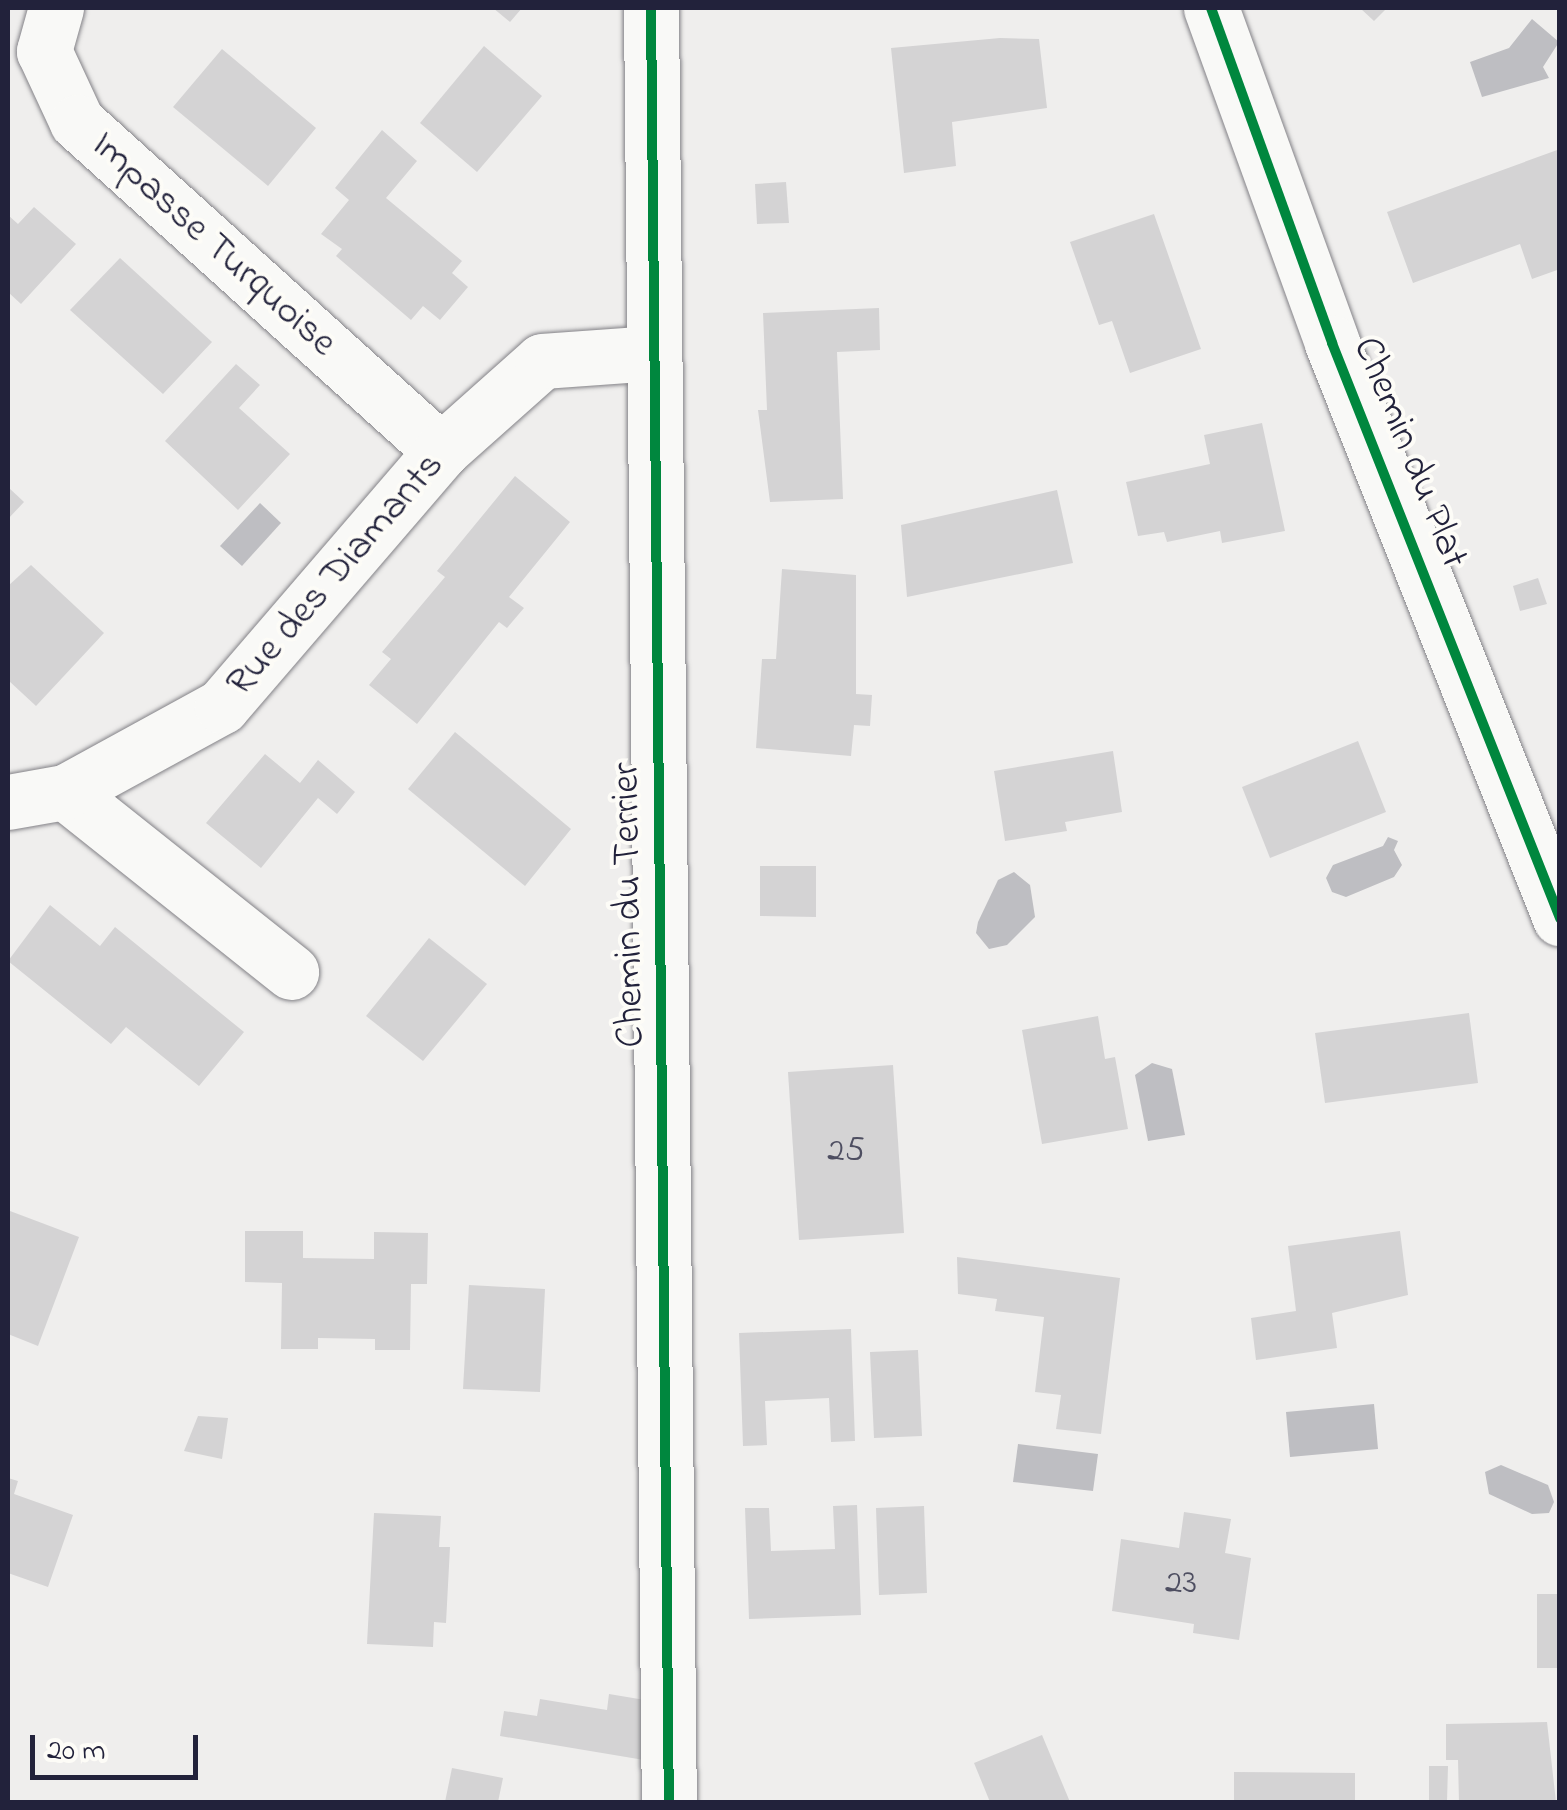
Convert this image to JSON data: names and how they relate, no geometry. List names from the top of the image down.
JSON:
{
  "streets": {
    "street": [
      "Impasse Turquoise",
      "Chemin du Plat",
      "Rue des Diamants",
      "Chemin du Terrier"
    ]
  },
  "crossings": [
    ["Impasse Turquoise", "Rue des Diamants"],
    ["Rue des Diamants", "Chemin du Terrier"]
  ],
  "house_numbers": ["25", "23"],
  "scale_bar": "20 m"
}
